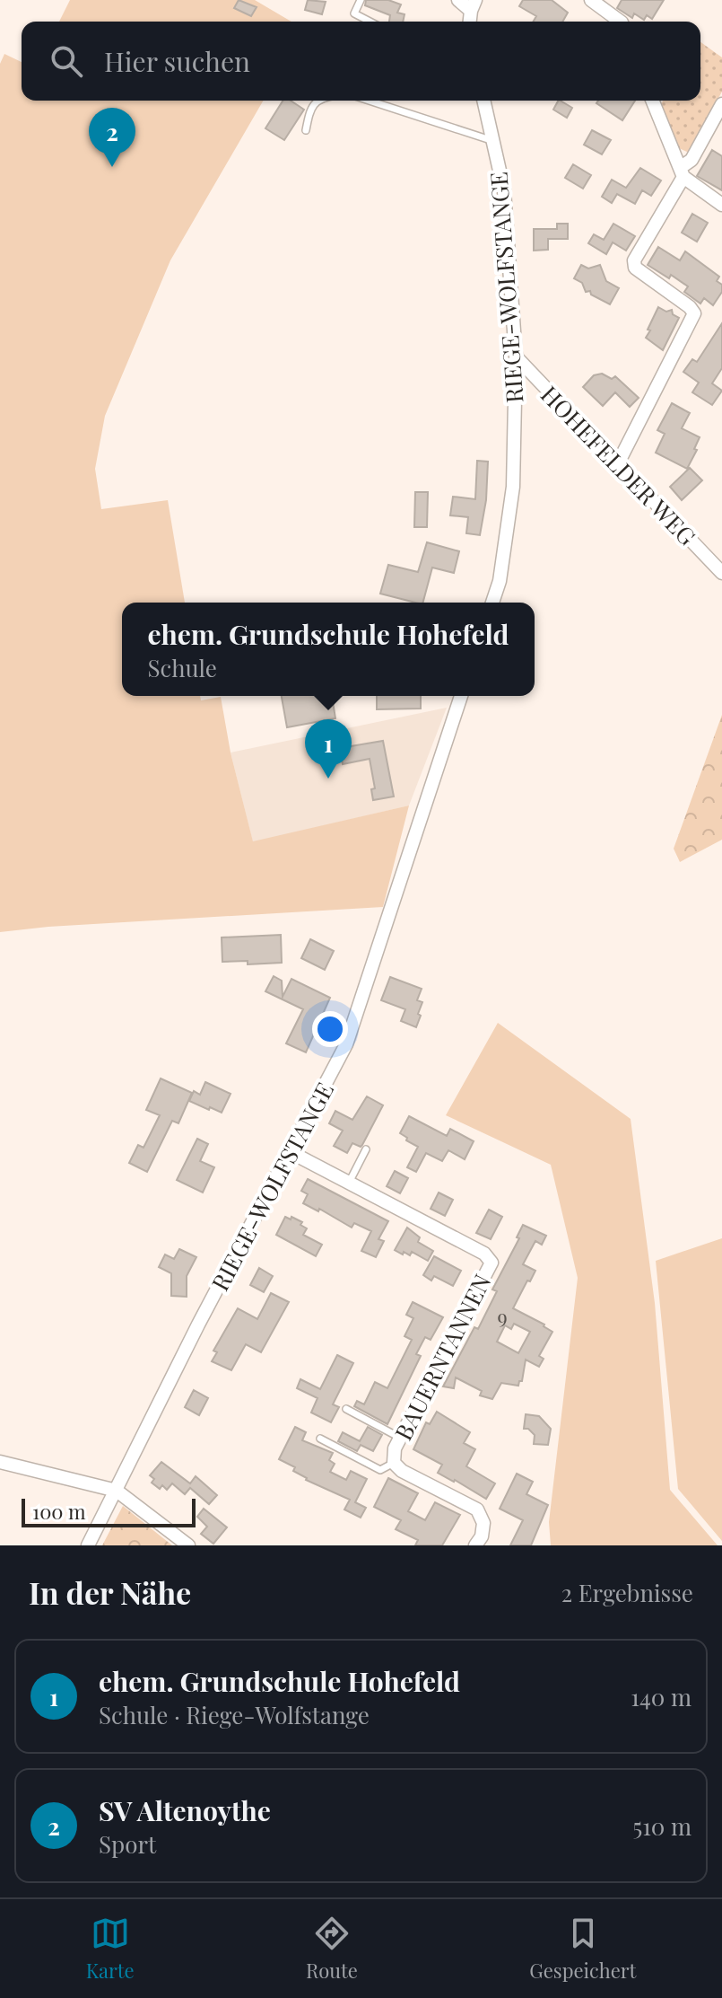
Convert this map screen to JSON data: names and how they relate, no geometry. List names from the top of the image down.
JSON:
{
  "streets": {
    "street": ["RIEGE-WOLFSTANGE", "HOHEFELDER WEG", "BAUERNTANNEN"]
  },
  "crossings": [
    ["RIEGE-WOLFSTANGE", "HOHEFELDER WEG"],
    ["RIEGE-WOLFSTANGE", "BAUERNTANNEN"]
  ],
  "house_numbers": ["9"],
  "scale_bar": "100 m",
  "page": {
    "search": "Hier suchen",
    "pins": ["2", "1"],
    "popup": ["ehem. Grundschule Hohefeld", "Schule"],
    "scale": "100 m",
    "heading": ["In der Nähe", "2 Ergebnisse"],
    "list": [
      {
        "mark": "1",
        "name": "ehem. Grundschule Hohefeld",
        "note": "Schule · Riege-Wolfstange",
        "value": "140 m"
      },
      {
        "mark": "2",
        "name": "SV Altenoythe",
        "note": "Sport",
        "value": "510 m"
      }
    ],
    "nav": ["Karte", "Route", "Gespeichert"]
  }
}
